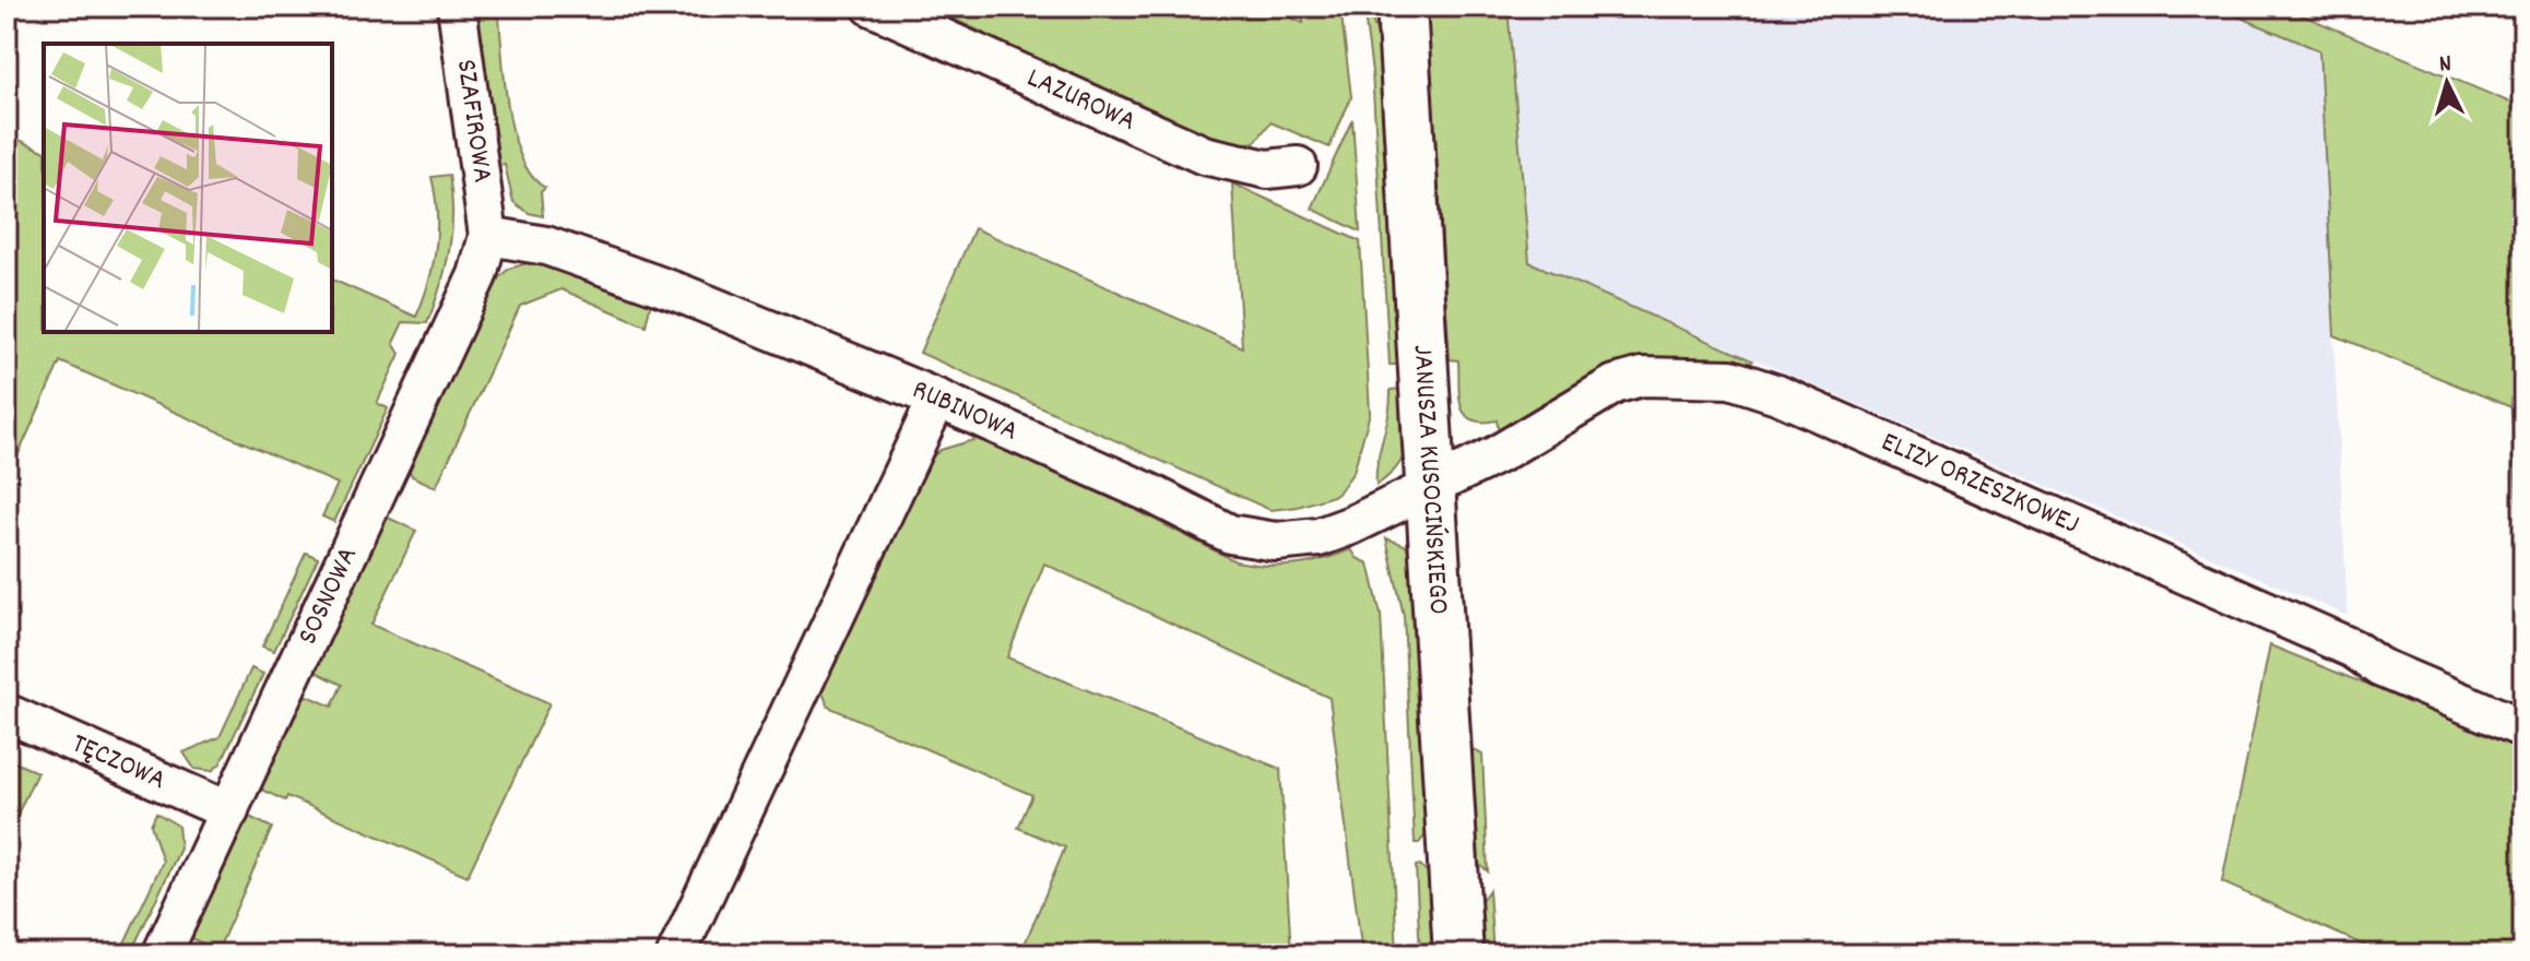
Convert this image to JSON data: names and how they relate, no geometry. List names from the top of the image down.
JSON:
{
  "streets": {
    "street": [
      "LAZUROWA",
      "SZAFIROWA",
      "RUBINOWA",
      "JANUSZA KUSOCIŃSKIEGO",
      "ELIZY ORZESZKOWEJ",
      "SOSNOWA",
      "TĘCZOWA"
    ]
  },
  "crossings": [
    ["SZAFIROWA", "RUBINOWA"],
    ["SZAFIROWA", "SOSNOWA"],
    ["RUBINOWA", "JANUSZA KUSOCIŃSKIEGO"],
    ["RUBINOWA", "ELIZY ORZESZKOWEJ"],
    ["RUBINOWA", "SOSNOWA"],
    ["JANUSZA KUSOCIŃSKIEGO", "ELIZY ORZESZKOWEJ"],
    ["SOSNOWA", "TĘCZOWA"]
  ],
  "north": "top"
}
